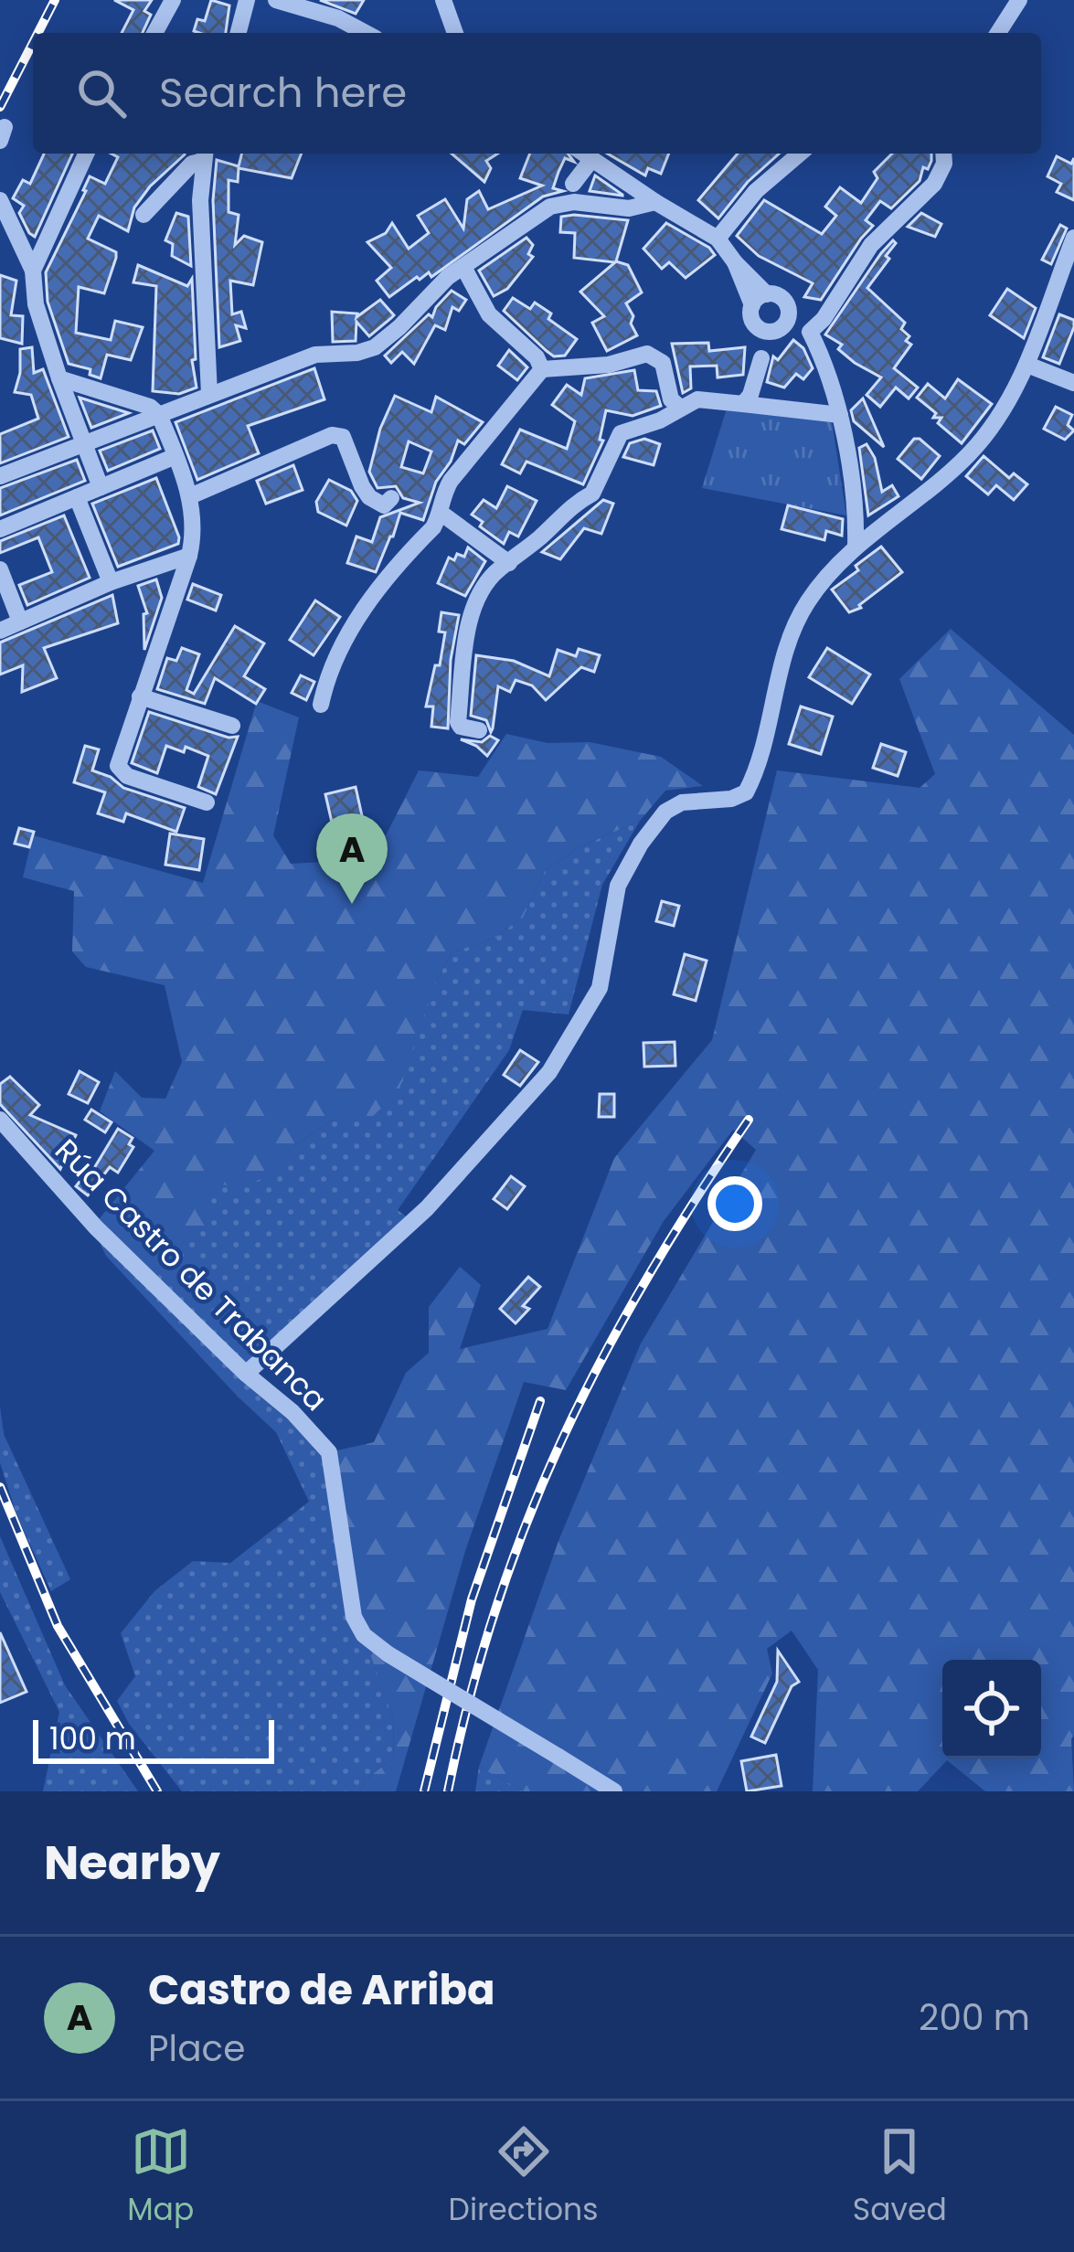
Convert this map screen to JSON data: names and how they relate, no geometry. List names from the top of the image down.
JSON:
{
  "streets": {
    "street": ["Rúa Castro de Trabanca"]
  },
  "scale_bar": "100 m",
  "page": {
    "search": "Search here",
    "pins": "A",
    "scale": "100 m",
    "heading": "Nearby",
    "list": [
      {
        "mark": "A",
        "name": "Castro de Arriba",
        "note": "Place",
        "value": "200 m"
      }
    ],
    "nav": ["Map", "Directions", "Saved"]
  }
}
